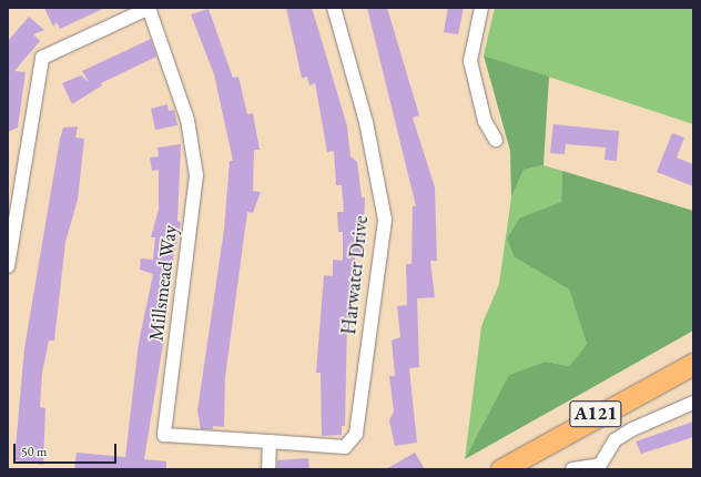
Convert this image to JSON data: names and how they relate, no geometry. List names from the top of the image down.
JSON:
{
  "streets": {
    "main road": ["A121"],
    "street": ["Harwater Drive", "Millsmead Way"]
  },
  "crossings": [
    ["Harwater Drive", "Millsmead Way"]
  ],
  "scale_bar": "50 m"
}
